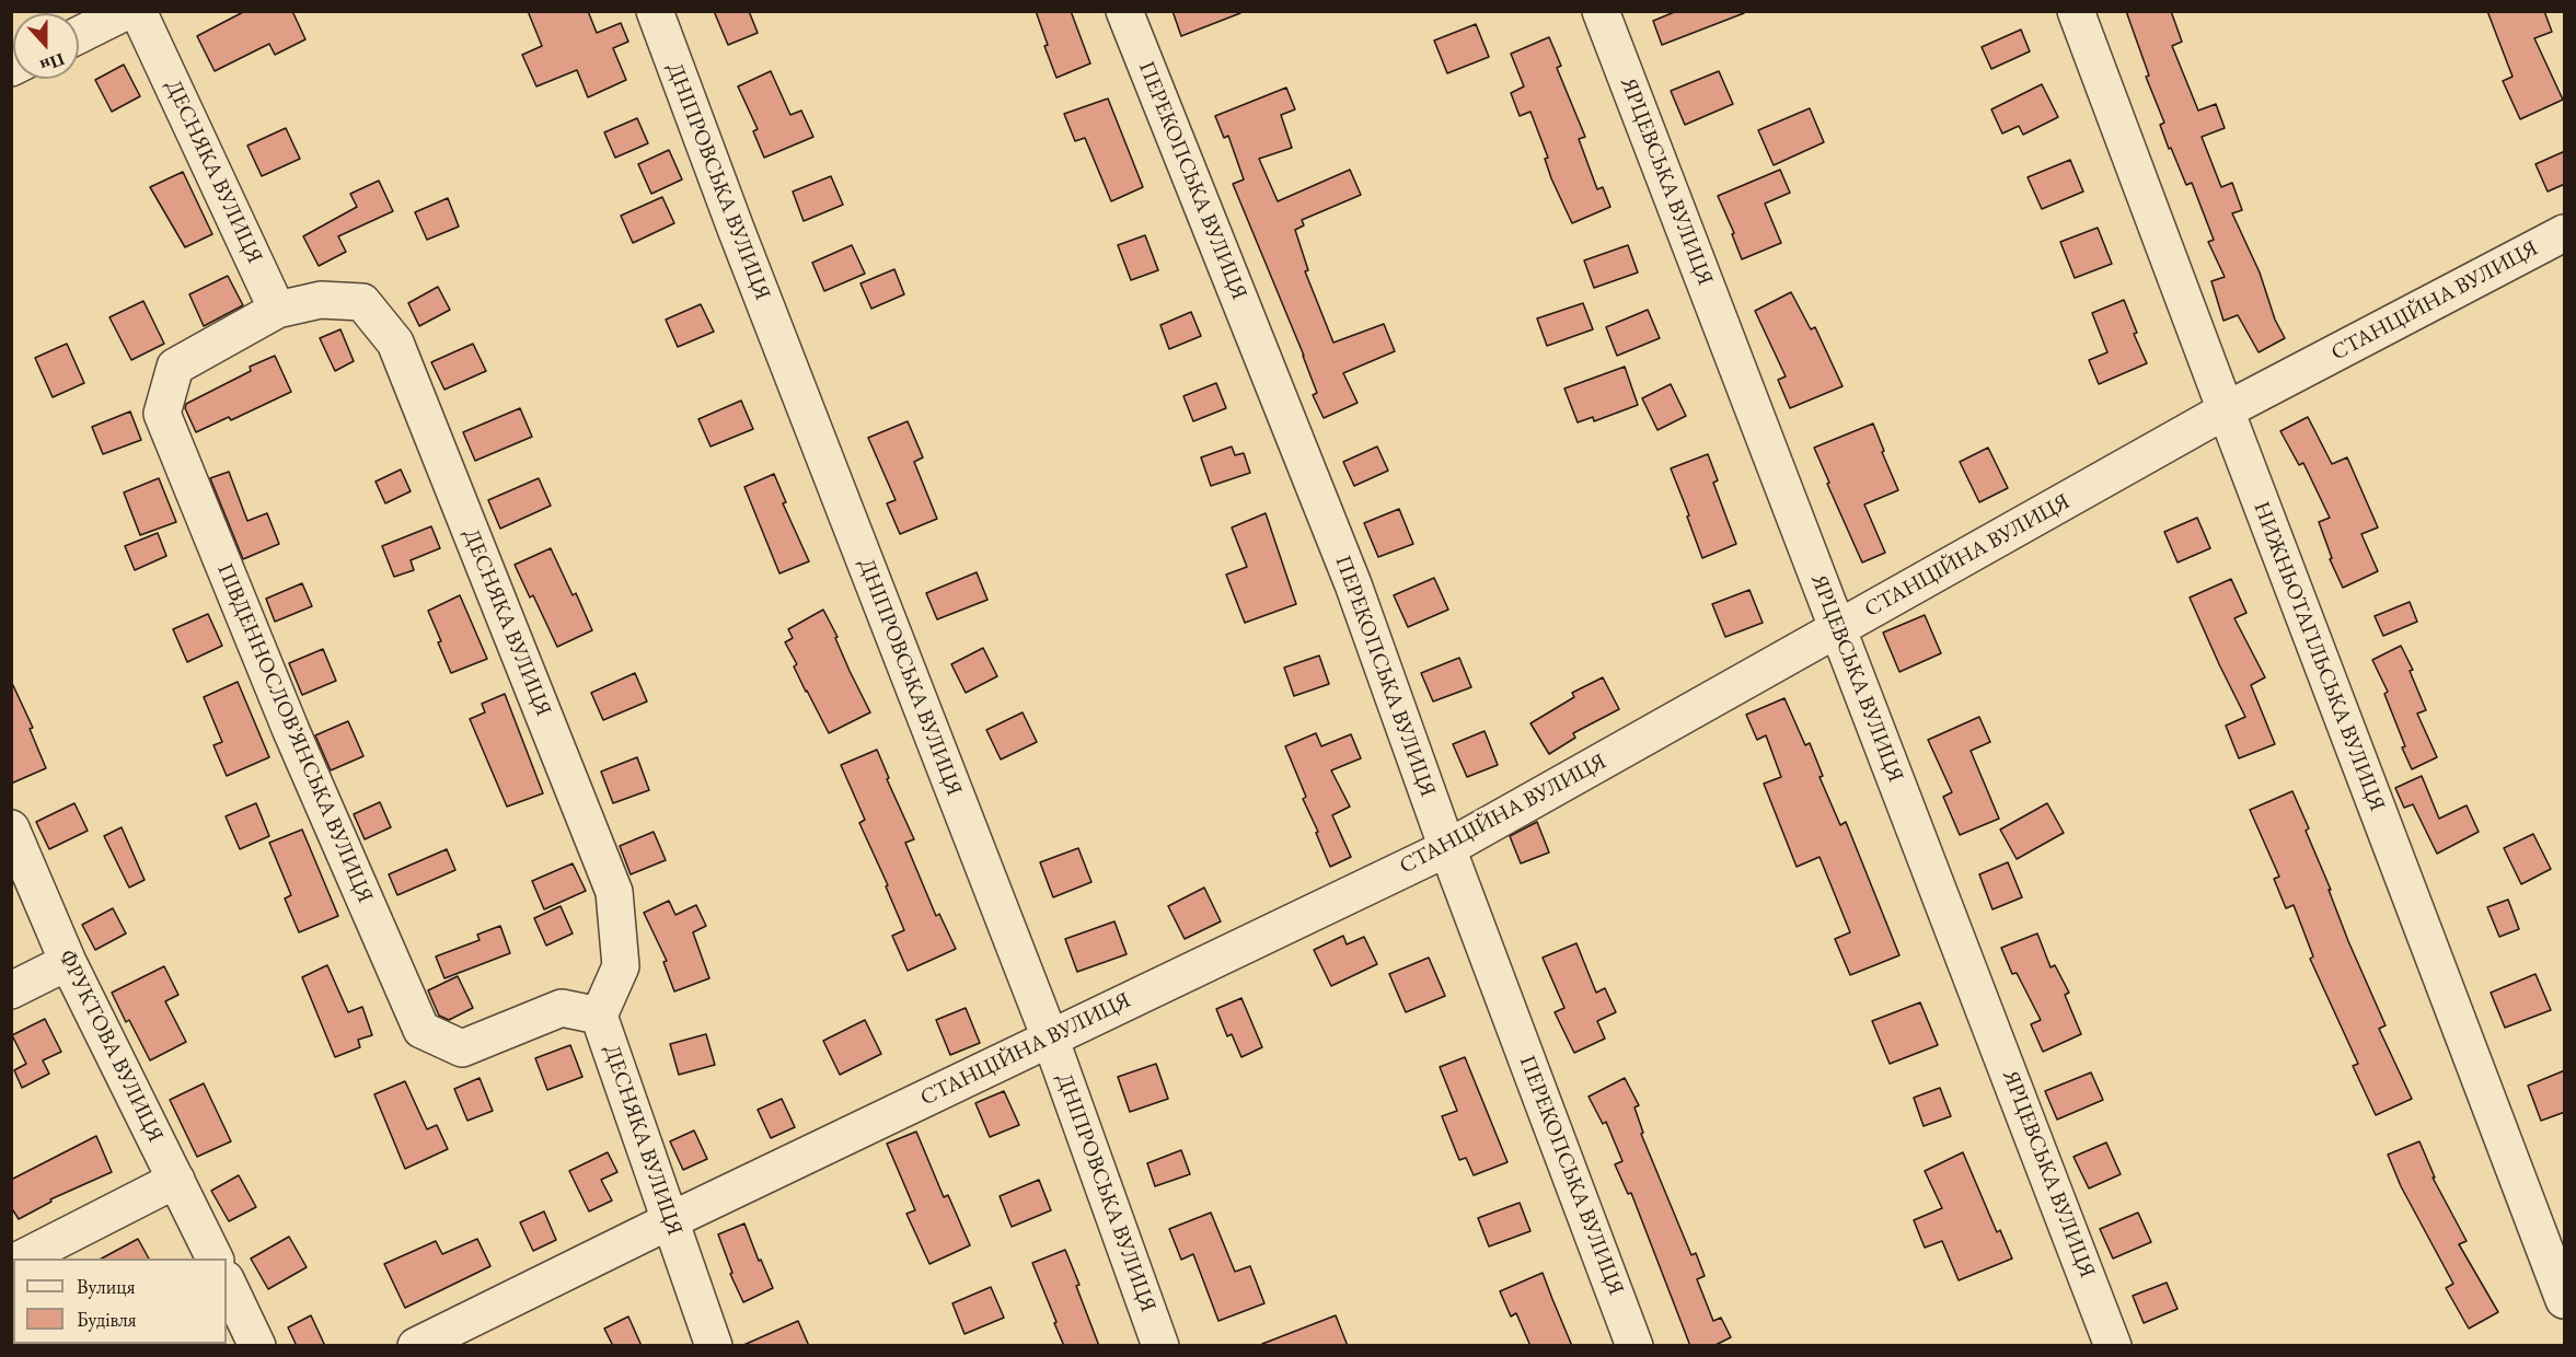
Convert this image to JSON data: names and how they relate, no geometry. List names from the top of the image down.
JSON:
{
  "streets": {
    "street": [
      "ДЕСНЯКА ВУЛИЦЯ",
      "ПЕРЕКОПСЬКА ВУЛИЦЯ",
      "ДНІПРОВСЬКА ВУЛИЦЯ",
      "ЯРЦЕВСЬКА ВУЛИЦЯ",
      "СТАНЦІЙНА ВУЛИЦЯ",
      "НИЖНЬОТАГІЛЬСЬКА ВУЛИЦЯ",
      "ПІВДЕННОСЛОВ’ЯНСЬКА ВУЛИЦЯ",
      "ФРУКТОВА ВУЛИЦЯ"
    ]
  },
  "crossings": [
    ["ДЕСНЯКА ВУЛИЦЯ", "СТАНЦІЙНА ВУЛИЦЯ"],
    ["ДЕСНЯКА ВУЛИЦЯ", "ПІВДЕННОСЛОВ’ЯНСЬКА ВУЛИЦЯ"],
    ["ПЕРЕКОПСЬКА ВУЛИЦЯ", "СТАНЦІЙНА ВУЛИЦЯ"],
    ["ДНІПРОВСЬКА ВУЛИЦЯ", "СТАНЦІЙНА ВУЛИЦЯ"],
    ["ЯРЦЕВСЬКА ВУЛИЦЯ", "СТАНЦІЙНА ВУЛИЦЯ"],
    ["СТАНЦІЙНА ВУЛИЦЯ", "НИЖНЬОТАГІЛЬСЬКА ВУЛИЦЯ"]
  ],
  "legend": ["Вулиця", "Будівля"],
  "north": "bottom"
}
